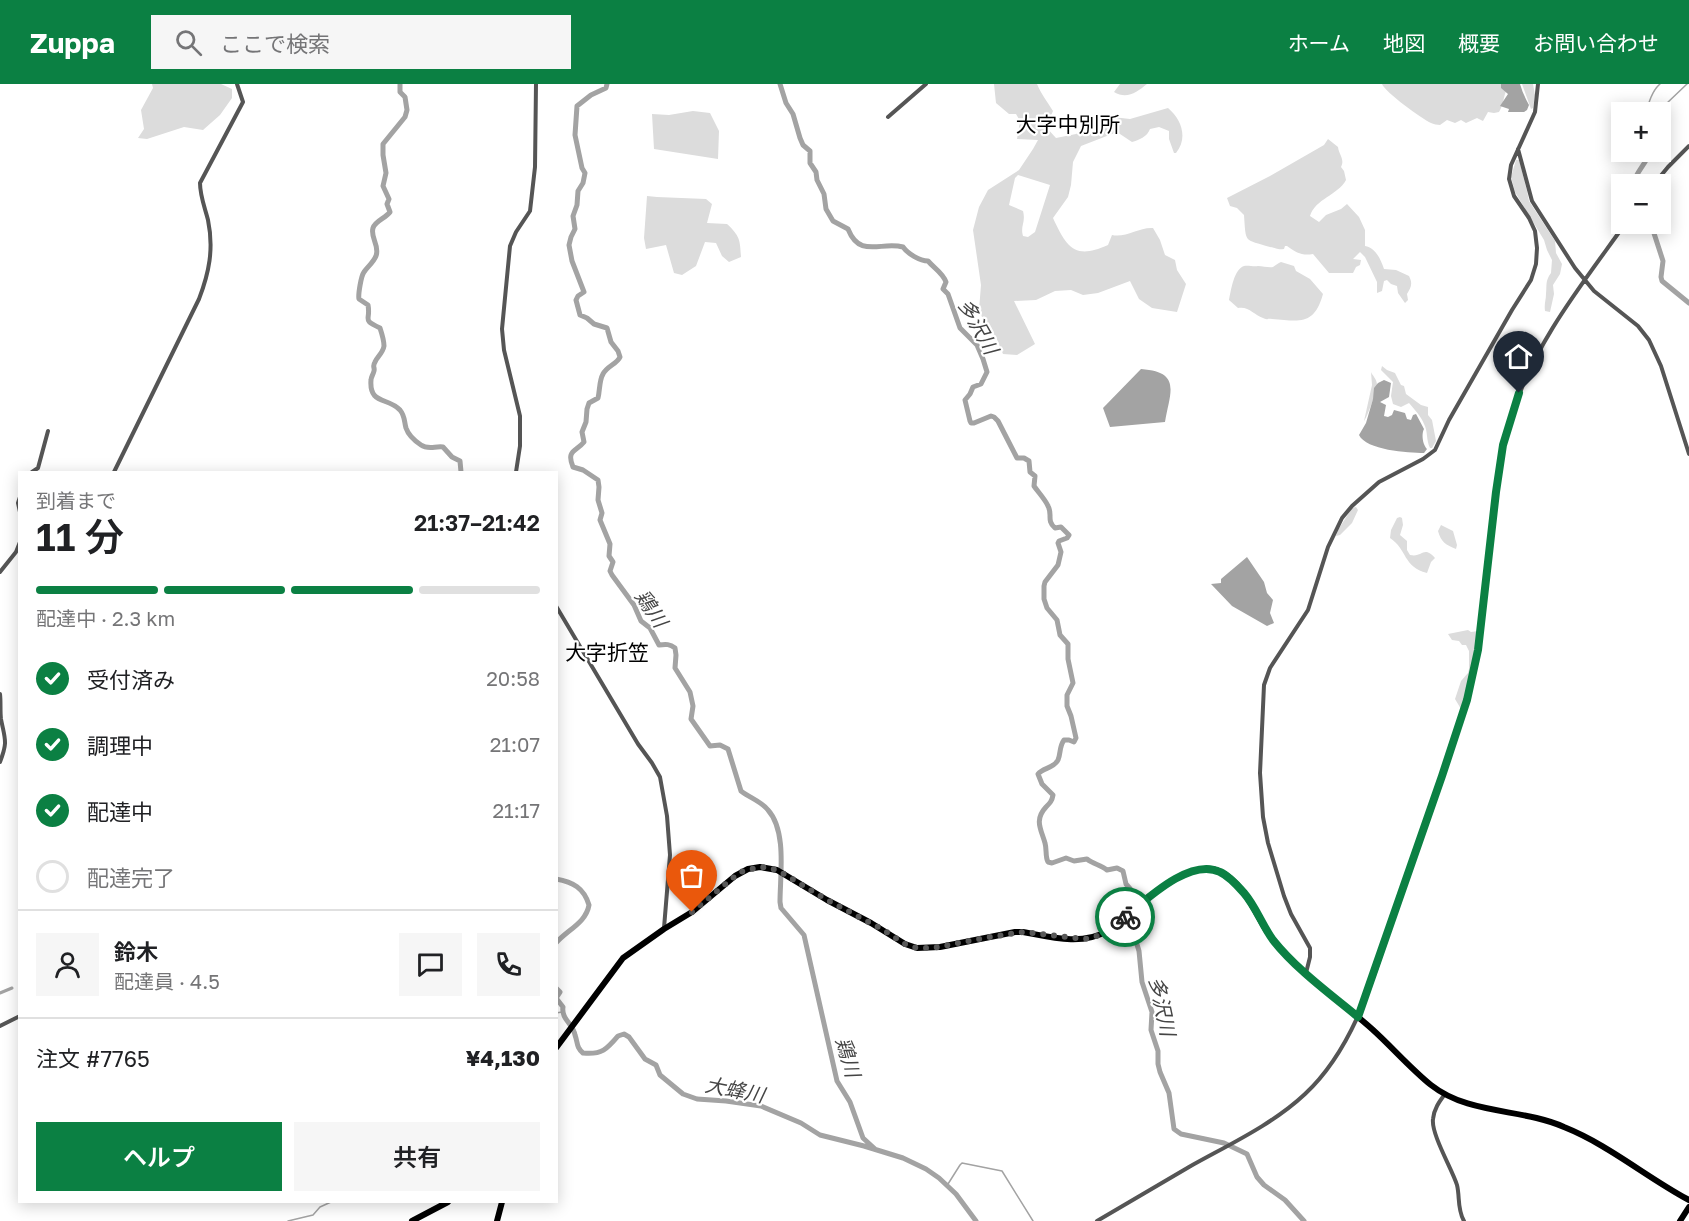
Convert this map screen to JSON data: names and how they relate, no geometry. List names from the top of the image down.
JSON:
{
  "districts": ["大字中別所", "大字折笠"],
  "water": ["多沢川", "鶏川", "大蜂川"],
  "page": {
    "header": "Zuppa",
    "search": "ここで検索",
    "nav": [
      "ホーム",
      "地図",
      "概要",
      "お問い合わせ"
    ],
    "map_buttons": ["+", "−"],
    "heading": ["11 分", "到着まで", "21:37–21:42"],
    "panel": [
      "鈴木",
      "配達員 · 4.5",
      "注文 #7765",
      "¥4,130"
    ],
    "bar": "配達中 · 2.3 km",
    "list": [
      ["受付済み", "20:58"],
      ["調理中", "21:07"],
      ["配達中", "21:17"],
      "配達完了"
    ],
    "buttons": ["ヘルプ", "共有"]
  }
}
